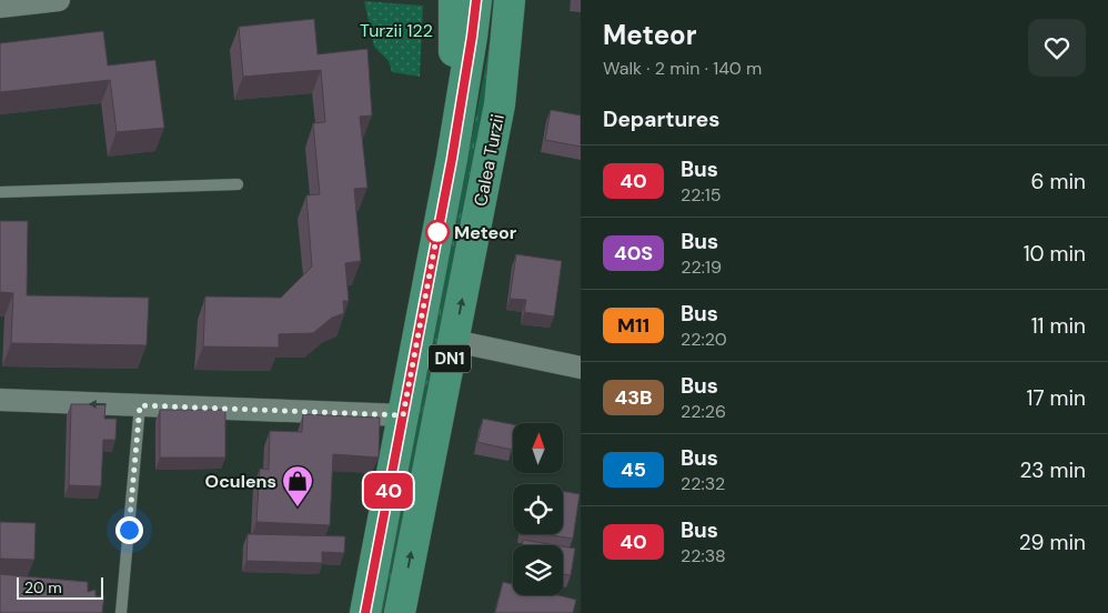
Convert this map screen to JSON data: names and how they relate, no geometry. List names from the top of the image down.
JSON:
{
  "streets": {
    "main road": ["Calea Turzii", "DN1"]
  },
  "crossings": [
    ["Calea Turzii", "DN1"]
  ],
  "parks": ["Turzii 122"],
  "places": {
    "other": ["Meteor"],
    "shop": ["Oculens"]
  },
  "lines": ["bus line 40"],
  "scale_bar": "20 m",
  "north": "top",
  "page": {
    "on_map": "40",
    "heading": [
      ["Meteor", "Walk · 2 min · 140 m"],
      "Departures"
    ],
    "list": [
      {
        "mark": "40",
        "name": "Bus",
        "note": "22:15",
        "value": "6 min"
      },
      {
        "mark": "40S",
        "name": "Bus",
        "note": "22:19",
        "value": "10 min"
      },
      {
        "mark": "M11",
        "name": "Bus",
        "note": "22:20",
        "value": "11 min"
      },
      {
        "mark": "43B",
        "name": "Bus",
        "note": "22:26",
        "value": "17 min"
      },
      {
        "mark": "45",
        "name": "Bus",
        "note": "22:32",
        "value": "23 min"
      },
      {
        "mark": "40",
        "name": "Bus",
        "note": "22:38",
        "value": "29 min"
      }
    ],
    "scale": "20 m"
  }
}
